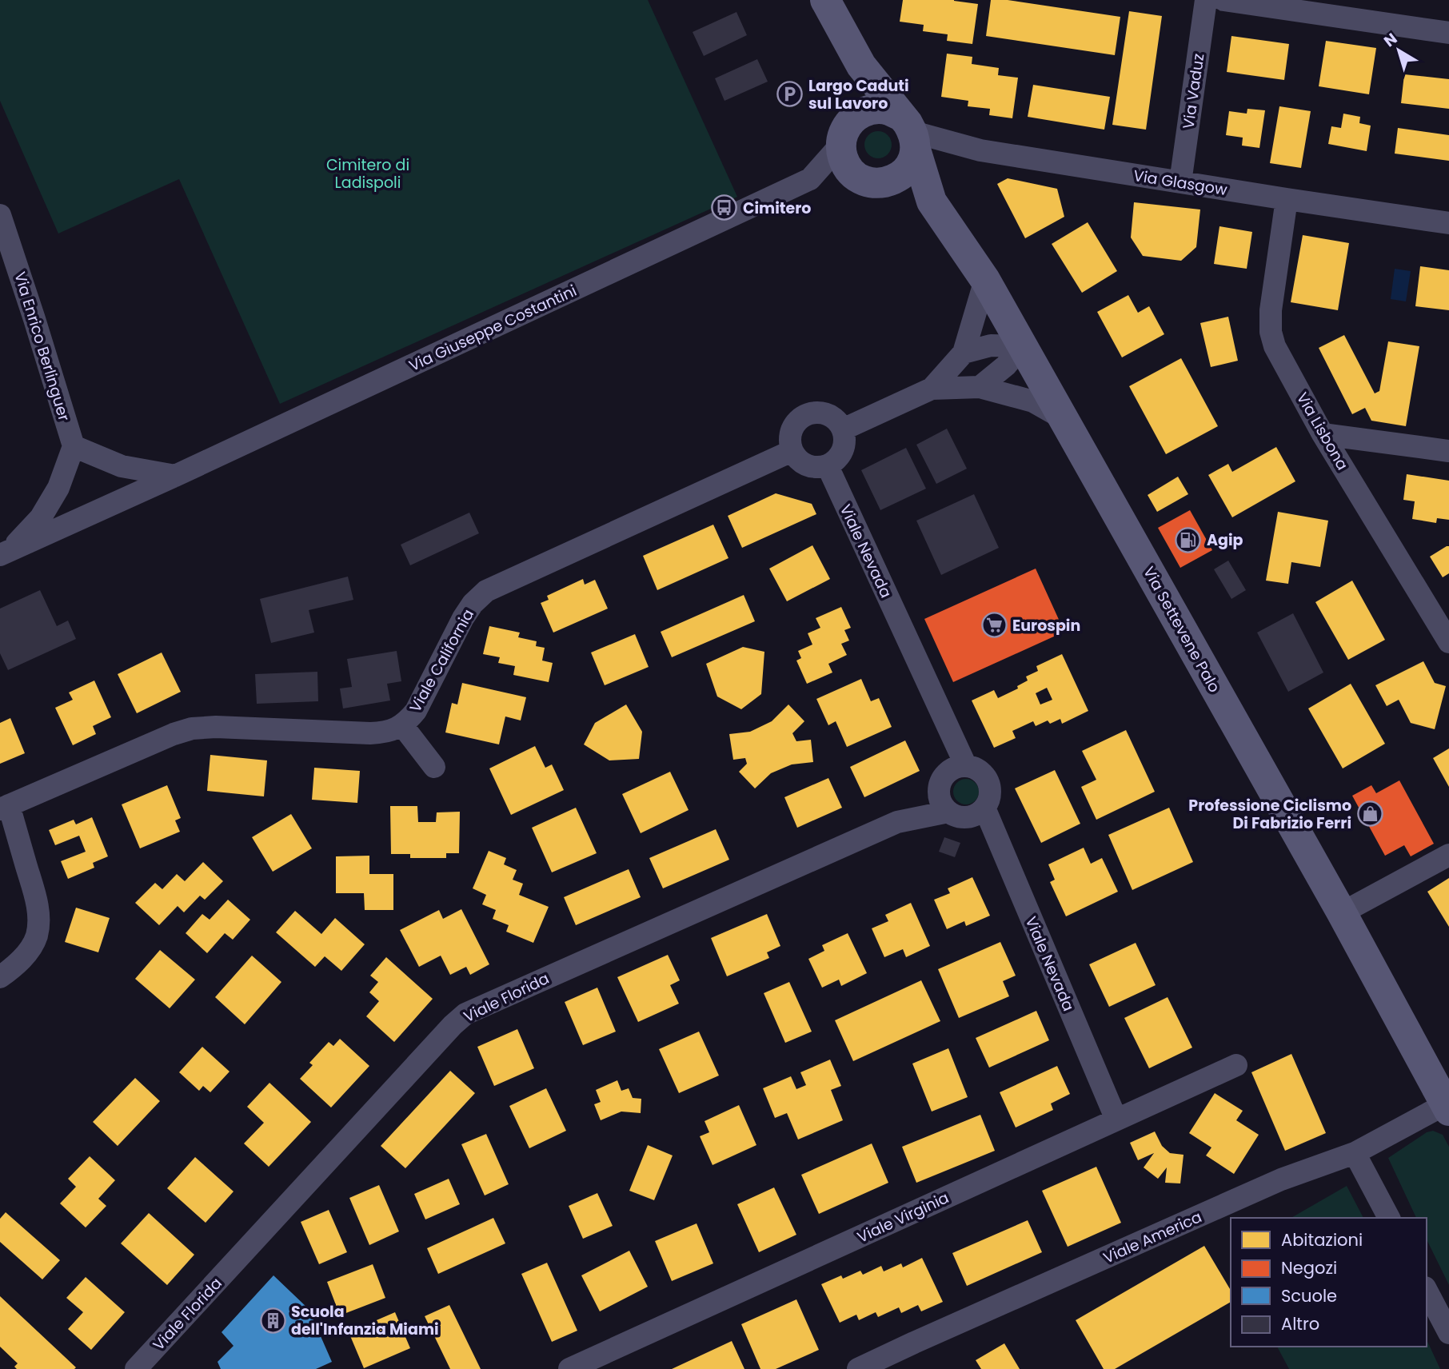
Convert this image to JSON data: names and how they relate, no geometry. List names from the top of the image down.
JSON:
{
  "streets": {
    "street": [
      "Via Vaduz",
      "Via Glasgow",
      "Via Giuseppe Costantini",
      "Via Enrico Berlinguer",
      "Via Lisbona",
      "Viale Nevada",
      "Via Settevene Palo",
      "Viale California",
      "Viale Florida",
      "Viale Virginia",
      "Viale America"
    ]
  },
  "crossings": [
    ["Via Vaduz", "Via Glasgow"],
    ["Via Glasgow", "Via Lisbona"],
    ["Via Glasgow", "Via Settevene Palo"],
    ["Viale Nevada", "Viale California"],
    ["Viale Nevada", "Viale Florida"],
    ["Viale Nevada", "Viale Virginia"],
    ["Via Settevene Palo", "Viale America"]
  ],
  "parks": ["Cimitero di Ladispoli"],
  "places": {
    "parking": ["Largo Caduti sul Lavoro"],
    "bus stop": ["Cimitero"],
    "fuel station": ["Agip"],
    "supermarket": ["Eurospin"],
    "shop": ["Professione Ciclismo Di Fabrizio Ferri"],
    "building": ["Scuola dell'Infanzia Miami"]
  },
  "legend": [
    "Abitazioni",
    "Negozi",
    "Scuole",
    "Altro"
  ],
  "north": "top left"
}
